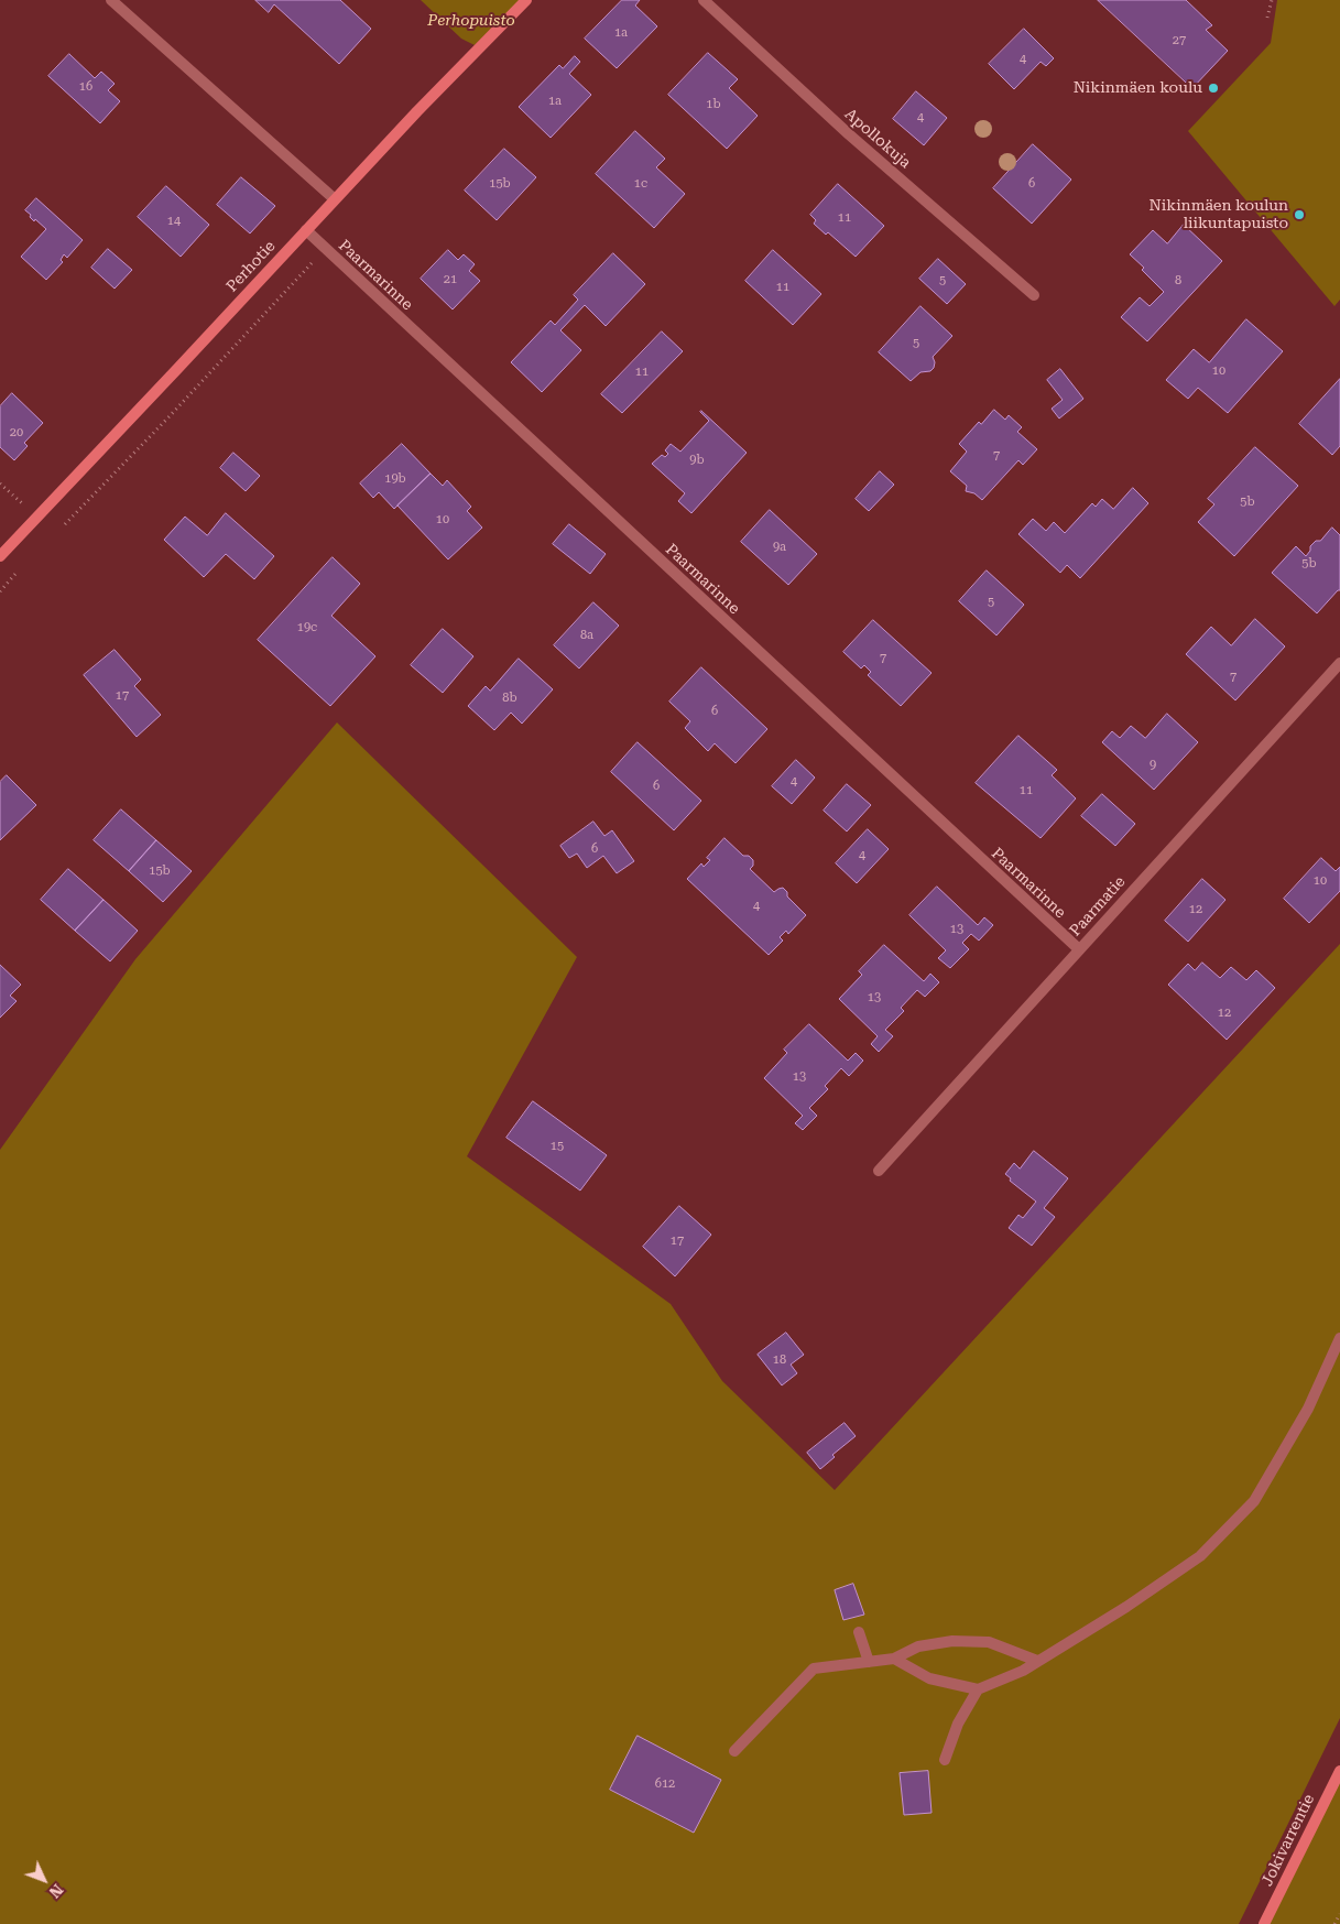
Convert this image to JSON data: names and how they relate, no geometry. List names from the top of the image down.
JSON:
{
  "streets": {
    "street": [
      "Apollokuja",
      "Perhotie",
      "Paarmarinne",
      "Paarmatie",
      "Jokivarrentie"
    ]
  },
  "crossings": [
    ["Perhotie", "Paarmarinne"],
    ["Paarmarinne", "Paarmatie"]
  ],
  "parks": ["Perhopuisto"],
  "places": ["Nikinmäen koulu", "Nikinmäen koulun liikuntapuisto"],
  "house_numbers": [
    "1a",
    "27",
    "4",
    "16",
    "1a",
    "1b",
    "4",
    "15b",
    "1c",
    "6",
    "11",
    "14",
    "21",
    "5",
    "8",
    "11",
    "5",
    "10",
    "11",
    "20",
    "7",
    "9b",
    "19b",
    "5b",
    "10",
    "9a",
    "5b",
    "5",
    "19c",
    "8a",
    "7",
    "7",
    "17",
    "8b",
    "6",
    "9",
    "4",
    "6",
    "11",
    "6",
    "4",
    "15b",
    "10",
    "4",
    "12",
    "13",
    "13",
    "12",
    "13",
    "15",
    "17",
    "18",
    "612"
  ],
  "north": "bottom right"
}
